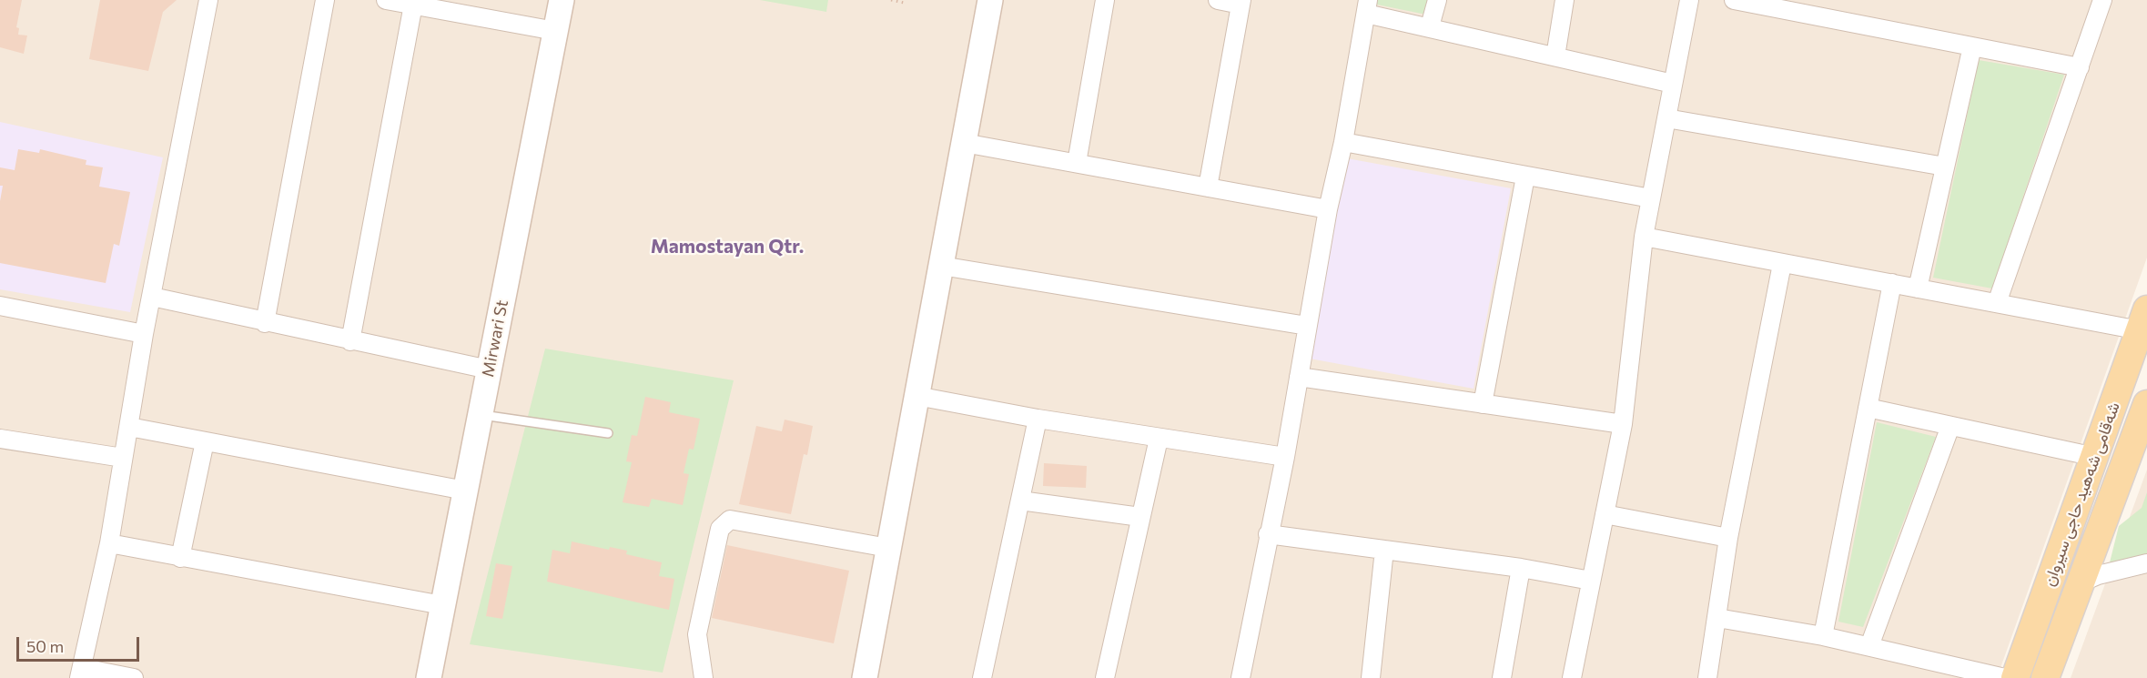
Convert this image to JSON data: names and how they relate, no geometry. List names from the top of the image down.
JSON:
{
  "streets": {
    "main road": ["شەقامی شەهید حاجی سیروان"],
    "street": ["Mirwari St"]
  },
  "districts": ["Mamostayan Qtr."],
  "scale_bar": "50 m"
}
